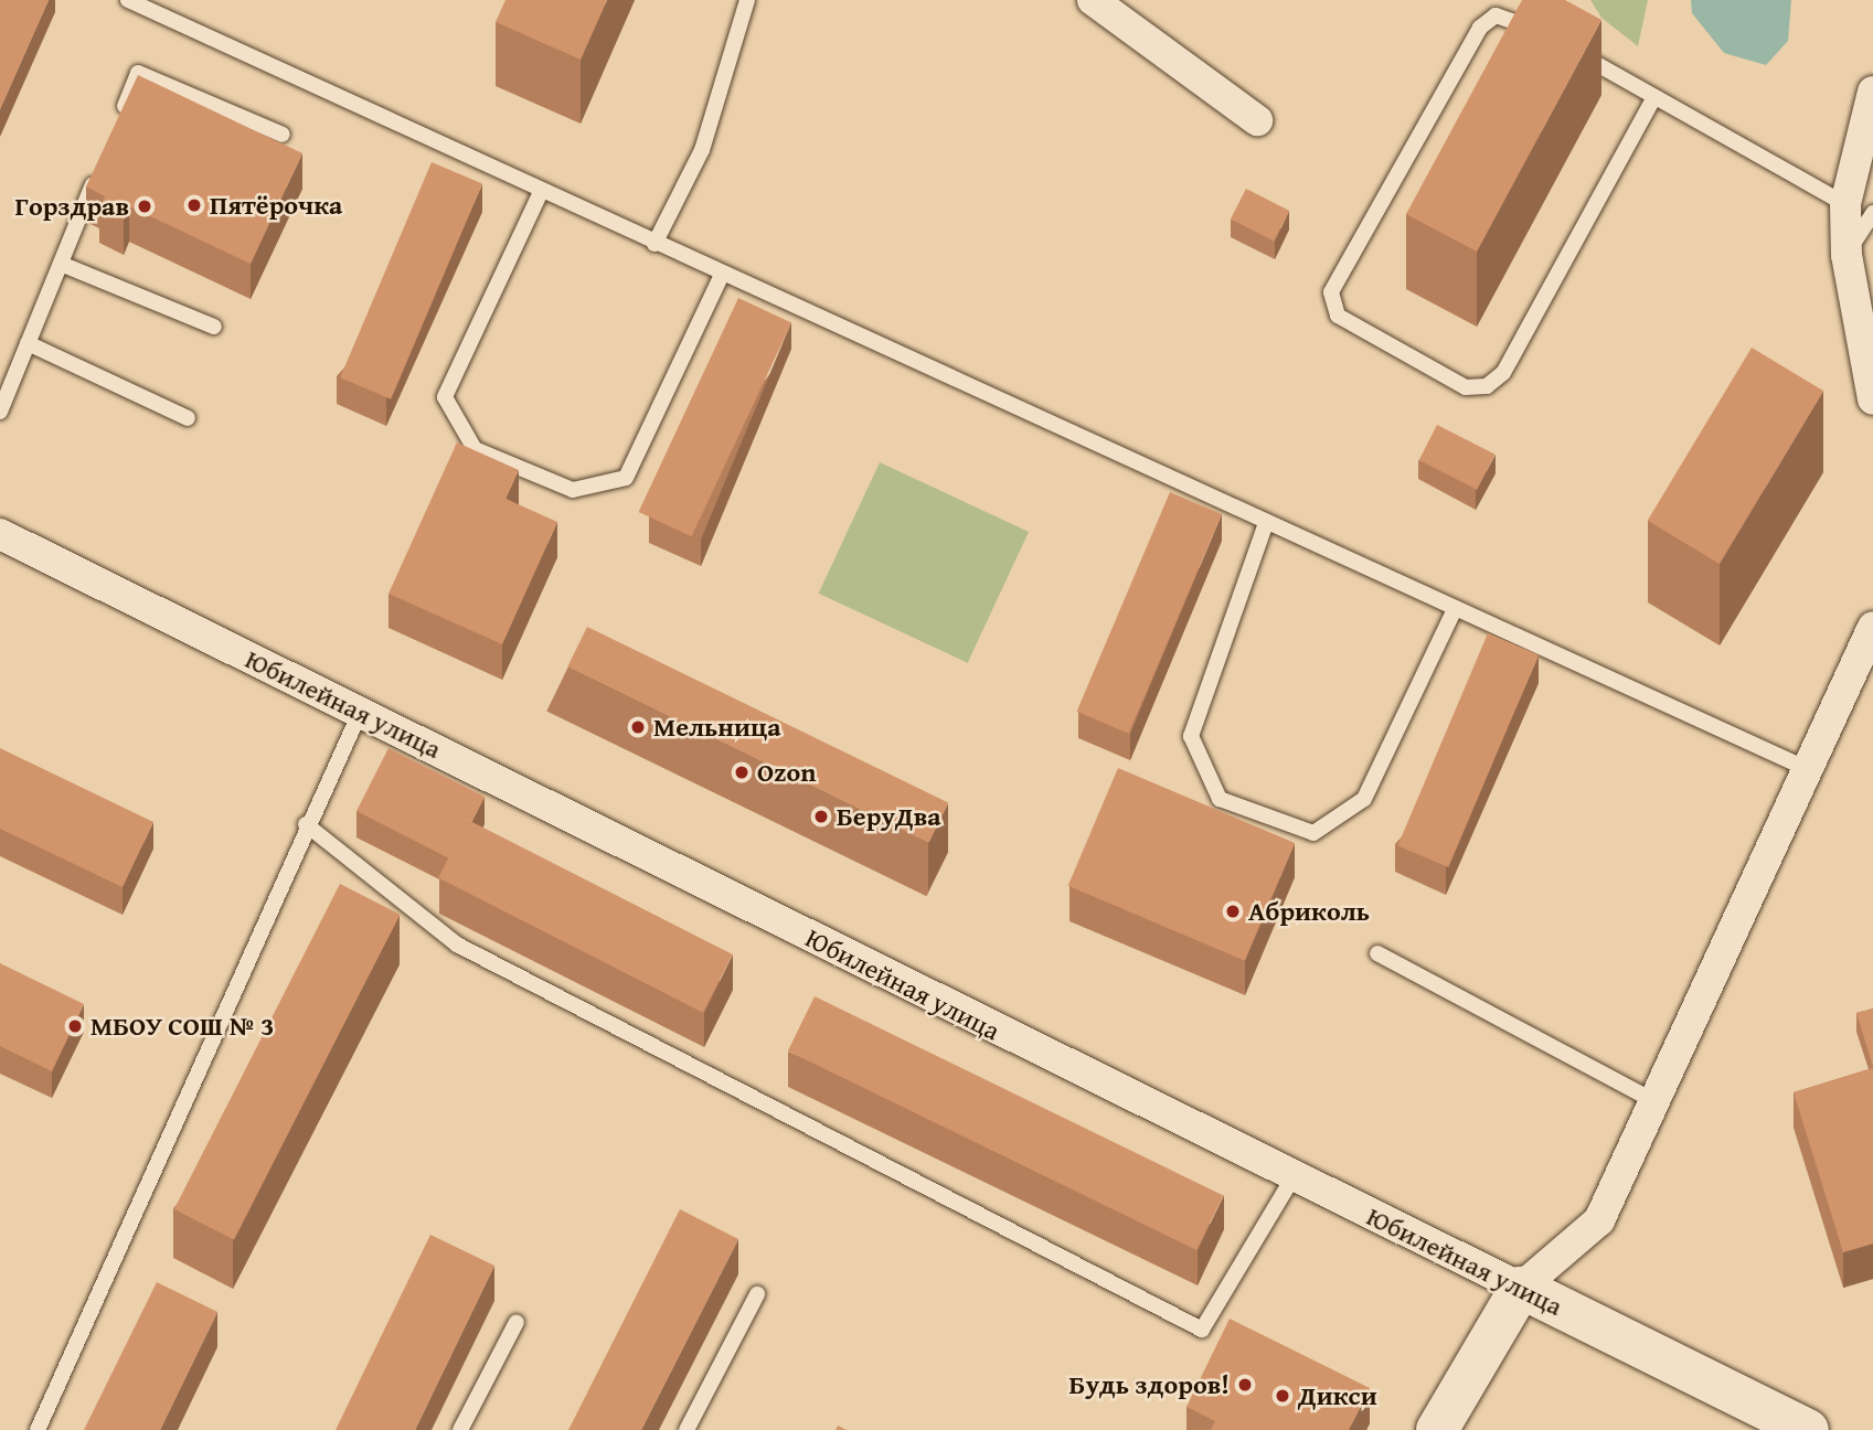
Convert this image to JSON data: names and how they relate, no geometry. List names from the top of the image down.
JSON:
{
  "streets": {
    "street": ["Юбилейная улица"]
  },
  "places": [
    "Пятёрочка",
    "Горздрав",
    "Мельница",
    "Ozon",
    "БеруДва",
    "Абриколь",
    "МБОУ СОШ № 3",
    "Будь здоров!",
    "Дикси"
  ]
}
